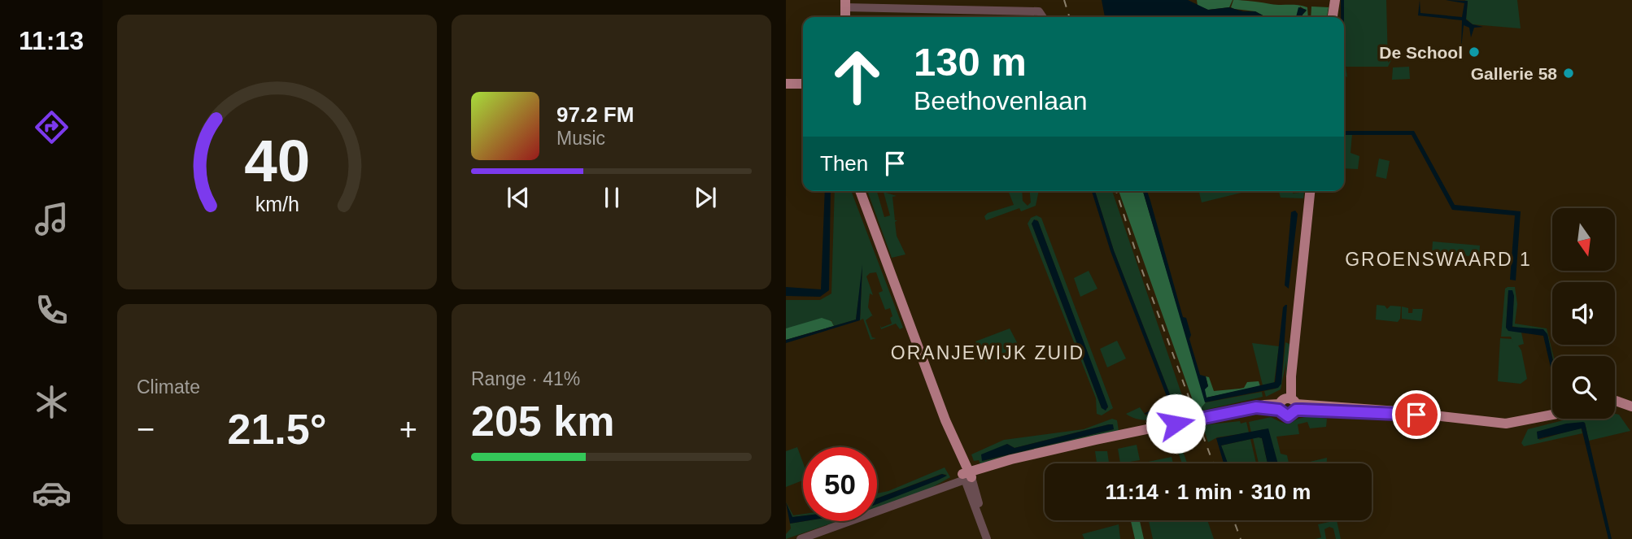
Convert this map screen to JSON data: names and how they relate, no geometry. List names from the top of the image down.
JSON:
{
  "districts": ["GROENSWAARD 1", "ORANJEWIJK ZUID"],
  "places": ["De School", "Gallerie 58"],
  "north": "bottom",
  "page": {
    "tabs": "11:13",
    "turn": ["130 m", "Beethovenlaan"],
    "song": ["97.2 FM", "Music"],
    "then": "Then",
    "tile": [
      "Climate",
      ["Range · 41%", "205 km"]
    ],
    "heat": ["−", "21.5°", "+"],
    "limit": "50",
    "trip": "11:14 · 1 min · 310 m",
    "gauge": ["40", "km/h"]
  }
}
